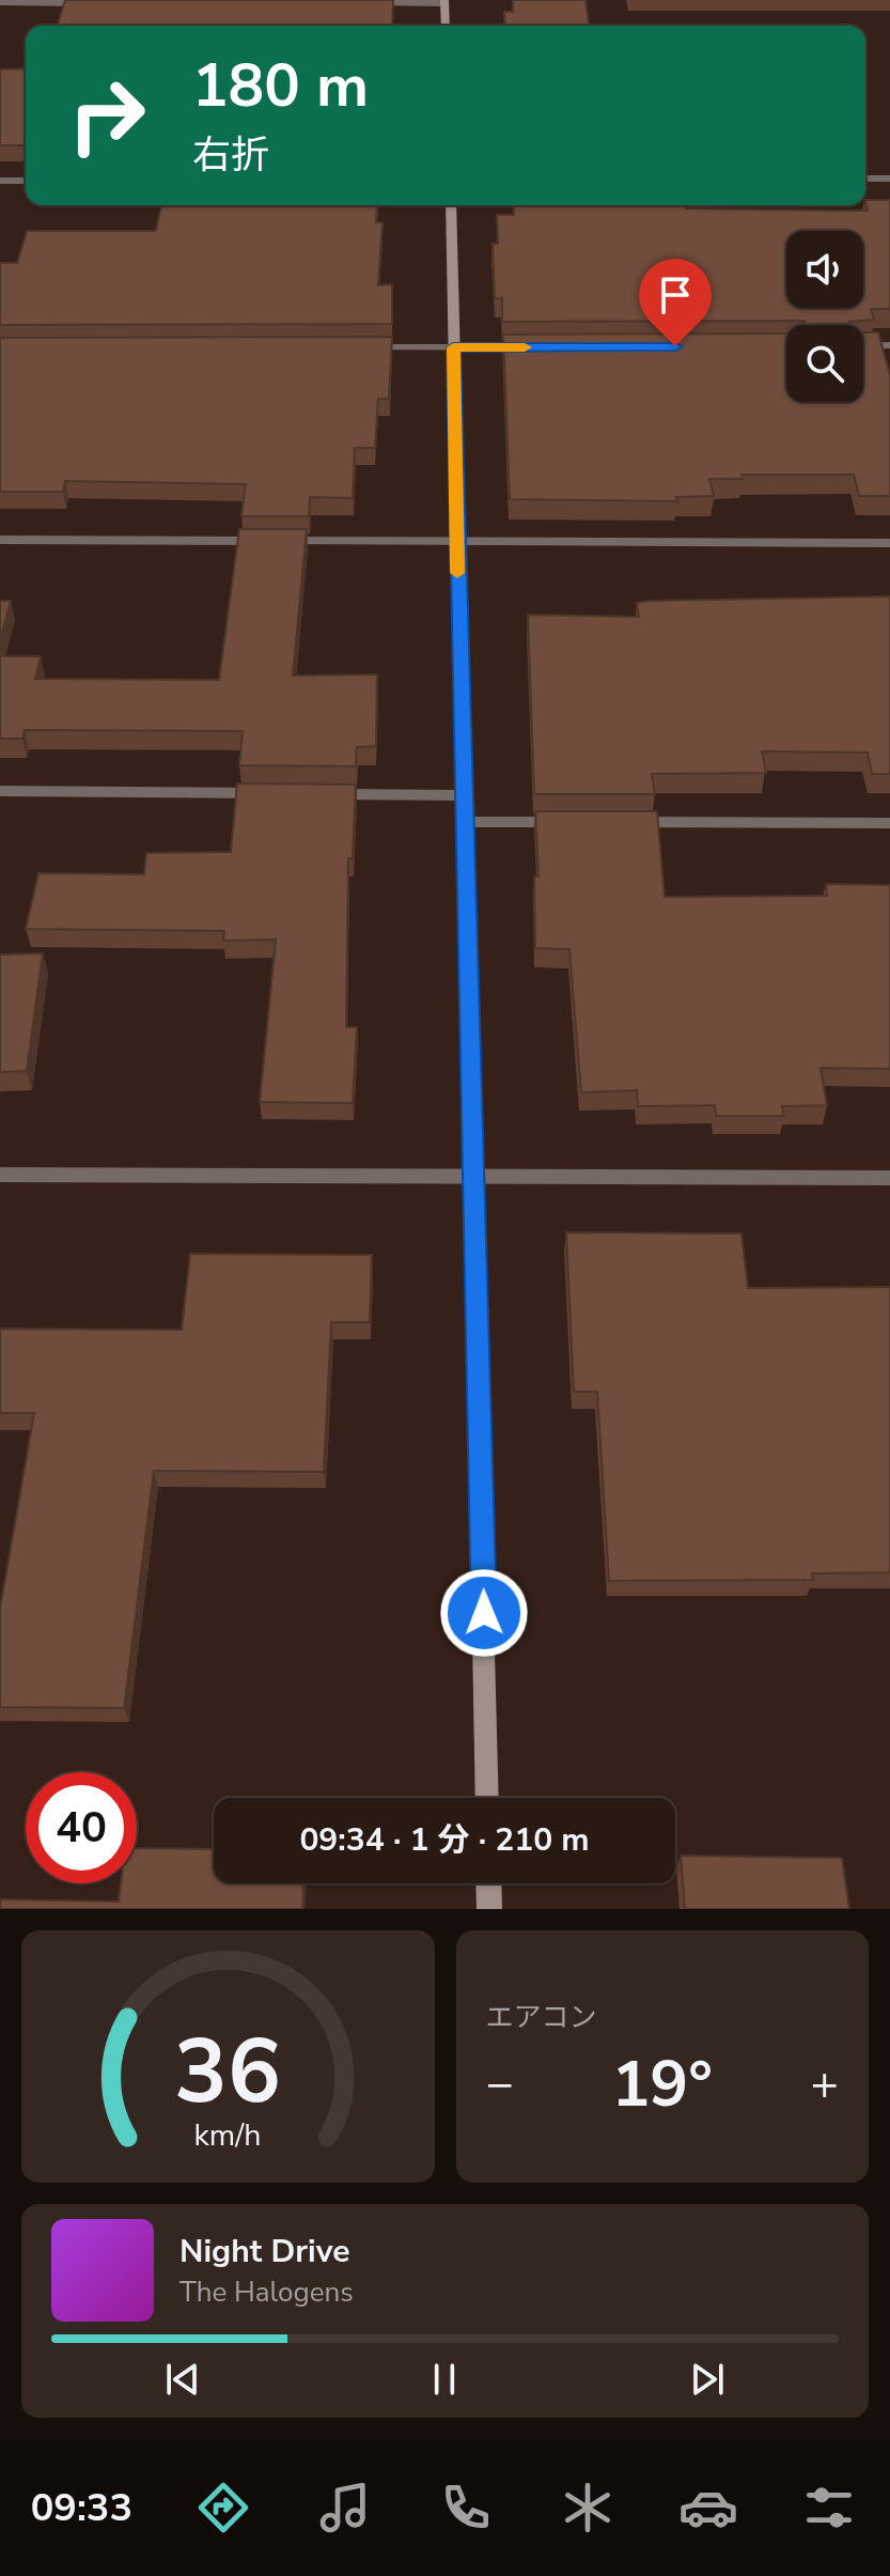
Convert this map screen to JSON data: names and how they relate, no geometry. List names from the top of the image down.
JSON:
{
  "page": {
    "turn": ["180 m", "右折"],
    "limit": "40",
    "trip": "09:34 · 1 分 · 210 m",
    "tile": "エアコン",
    "heat": ["−", "19°", "+"],
    "song": ["Night Drive", "The Halogens"],
    "tabs": "09:33",
    "gauge": ["36", "km/h"]
  }
}
